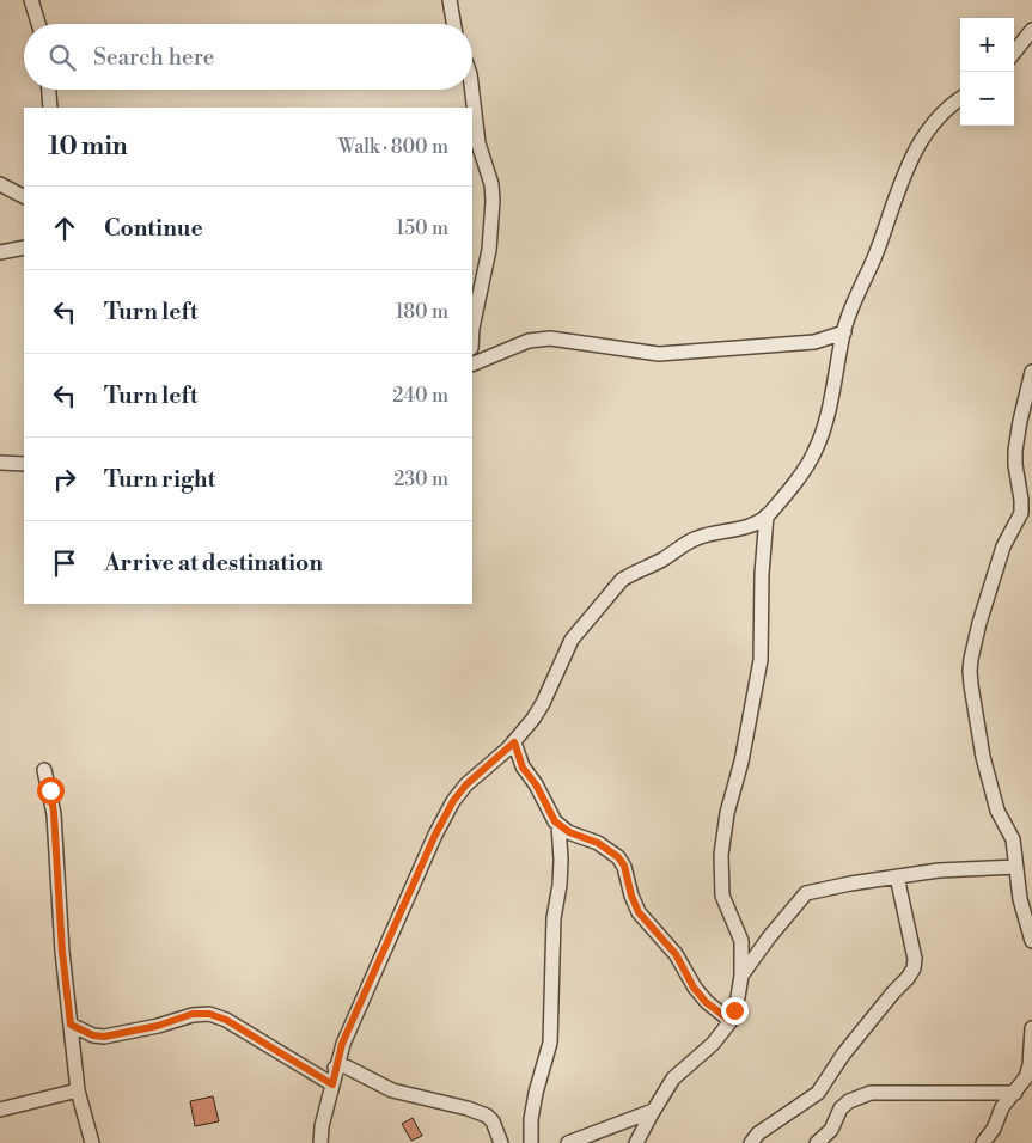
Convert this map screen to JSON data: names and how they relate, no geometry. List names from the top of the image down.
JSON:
{
  "page": {
    "map_buttons": ["+", "−"],
    "search": "Search here",
    "heading": ["10 min", "Walk · 800 m"],
    "list": [
      ["Continue", "150 m"],
      ["Turn left", "180 m"],
      ["Turn left", "240 m"],
      ["Turn right", "230 m"],
      "Arrive at destination"
    ]
  }
}
